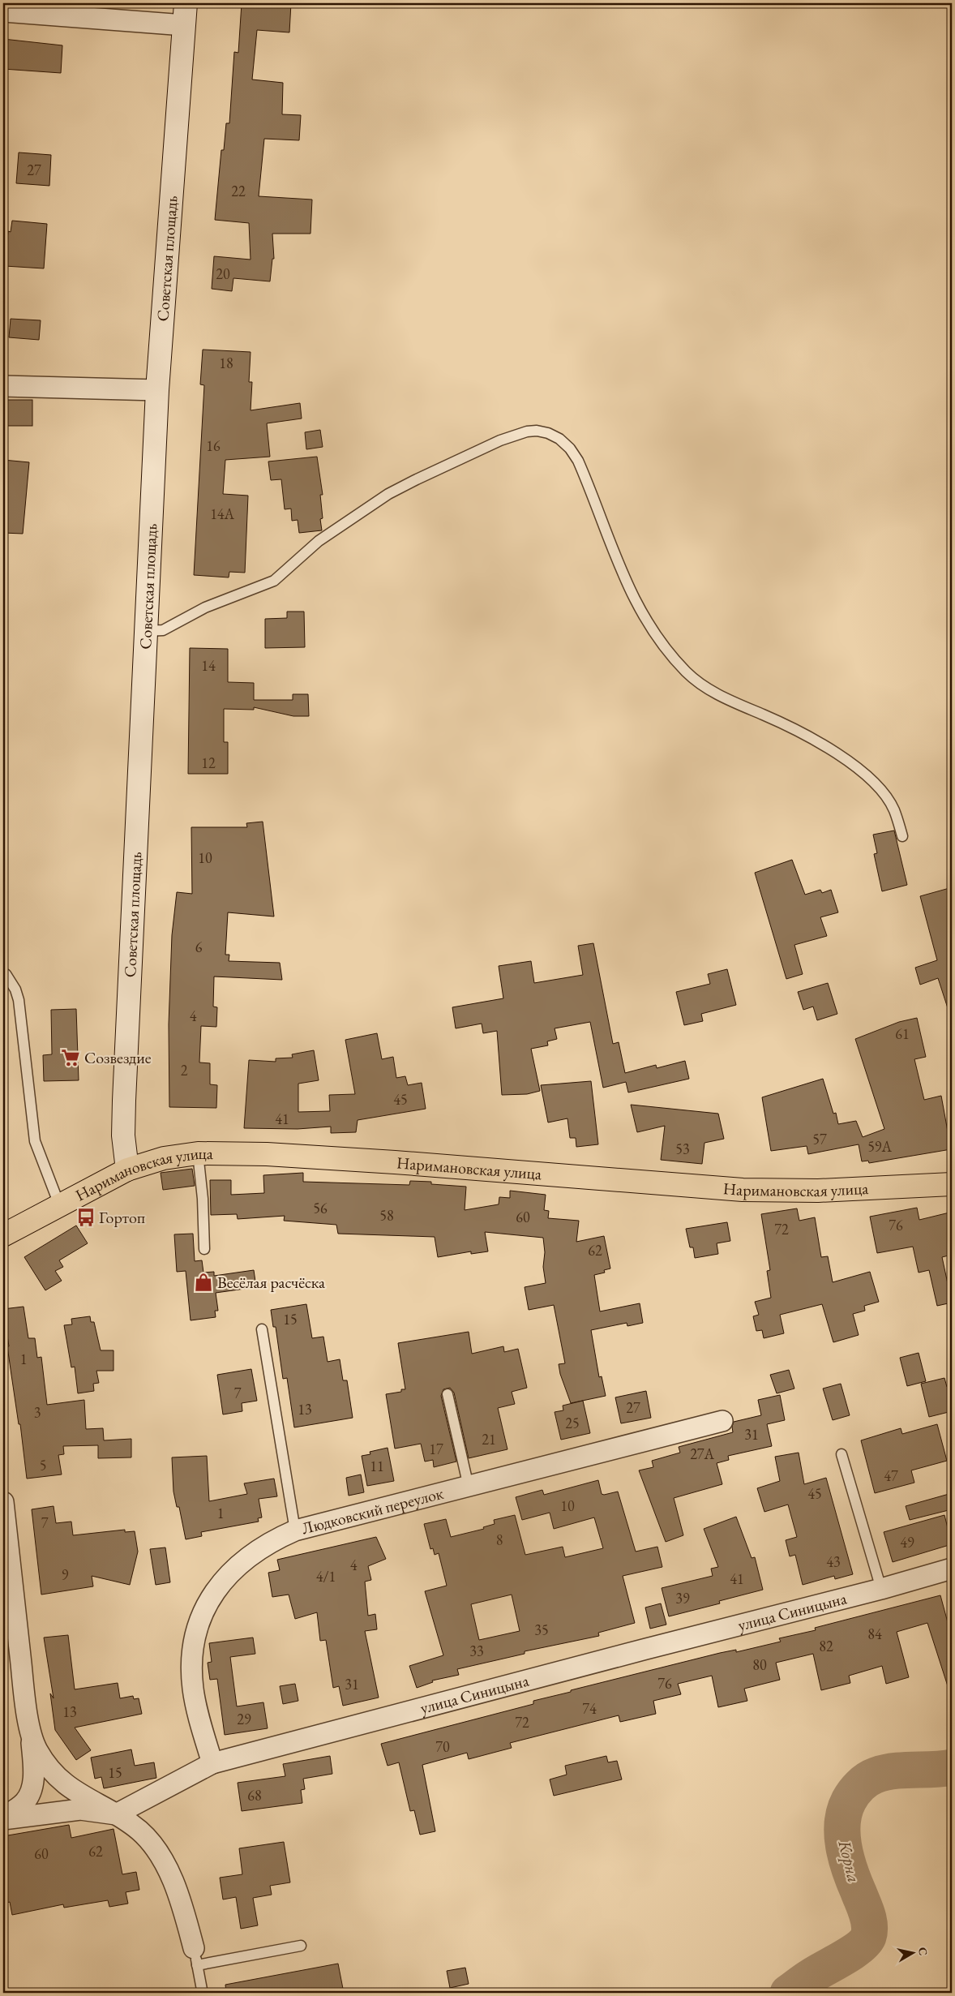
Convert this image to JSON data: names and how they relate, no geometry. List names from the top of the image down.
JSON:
{
  "streets": {
    "main road": ["Наримановская улица"],
    "street": ["Советская площадь", "Людковский переулок", "улица Синицына"]
  },
  "crossings": [
    ["Советская площадь", "Наримановская улица"],
    ["Людковский переулок", "улица Синицына"]
  ],
  "water": ["Корна"],
  "places": {
    "supermarket": ["Созвездие"],
    "bus stop": ["Гортоп"],
    "shop": ["Весёлая расчёска"]
  },
  "house_numbers": [
    "27",
    "22",
    "20",
    "18",
    "16",
    "14А",
    "14",
    "12",
    "10",
    "6",
    "4",
    "61",
    "2",
    "45",
    "41",
    "57",
    "59А",
    "53",
    "56",
    "58",
    "60",
    "76",
    "72",
    "62",
    "15",
    "1",
    "7",
    "27",
    "13",
    "3",
    "25",
    "31",
    "21",
    "17",
    "27А",
    "5",
    "11",
    "47",
    "45",
    "10",
    "1",
    "7",
    "8",
    "49",
    "43",
    "4",
    "9",
    "4/1",
    "41",
    "39",
    "35",
    "84",
    "82",
    "33",
    "80",
    "76",
    "31",
    "74",
    "13",
    "29",
    "72",
    "70",
    "15",
    "68",
    "62",
    "60"
  ],
  "north": "right"
}
